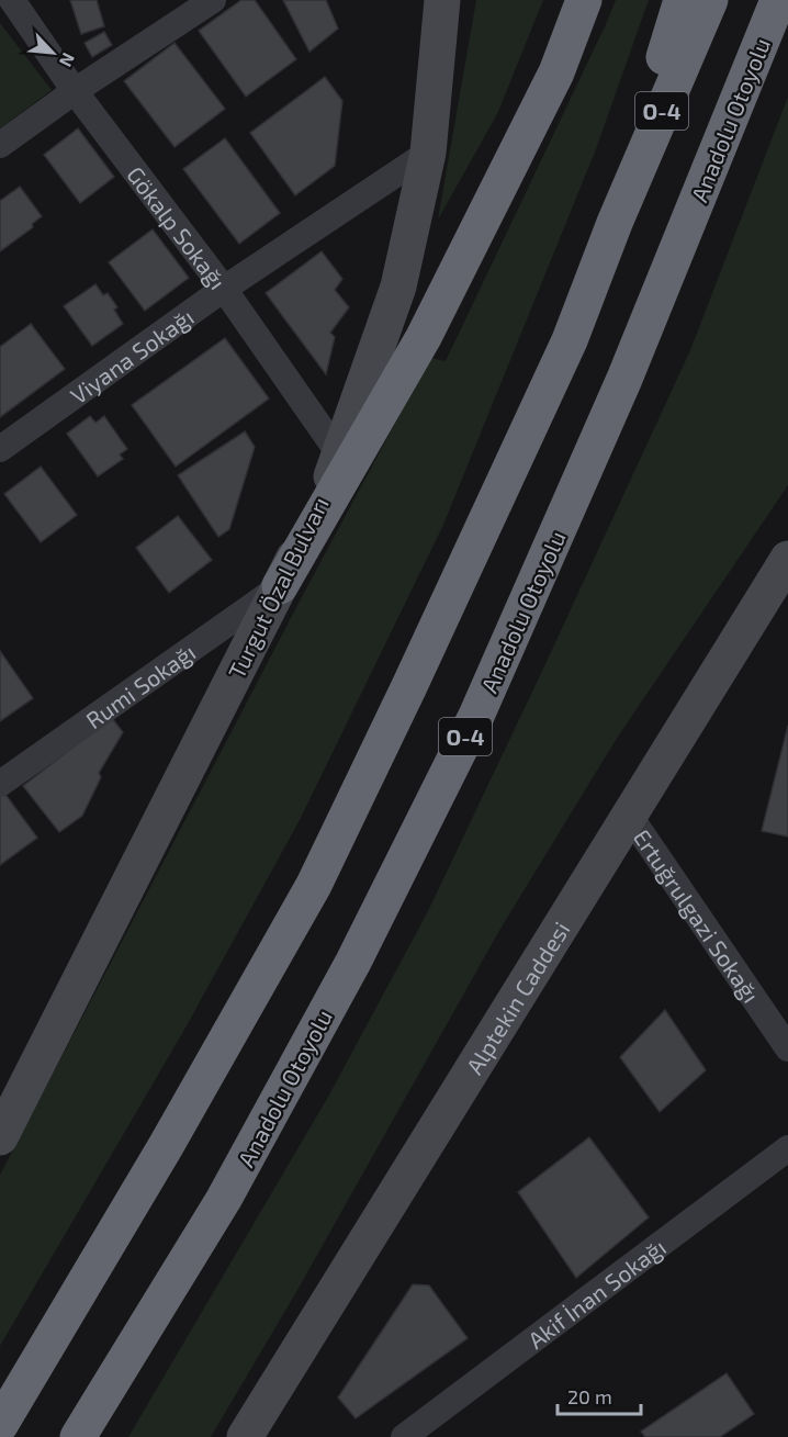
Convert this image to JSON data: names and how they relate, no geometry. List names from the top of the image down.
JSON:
{
  "streets": {
    "highway": ["O-4", "Anadolu Otoyolu"],
    "main road": ["Turgut Özal Bulvarı", "Alptekin Caddesi"],
    "street": [
      "Gökalp Sokağı",
      "Viyana Sokağı",
      "Rumi Sokağı",
      "Ertuğrulgazi Sokağı",
      "Akif İnan Sokağı"
    ]
  },
  "crossings": [
    ["Gökalp Sokağı", "Viyana Sokağı"],
    ["Gökalp Sokağı", "Turgut Özal Bulvarı"],
    ["Viyana Sokağı", "Turgut Özal Bulvarı"],
    ["Turgut Özal Bulvarı", "Rumi Sokağı"],
    ["Ertuğrulgazi Sokağı", "Alptekin Caddesi"]
  ],
  "scale_bar": "20 m",
  "north": "bottom right"
}
